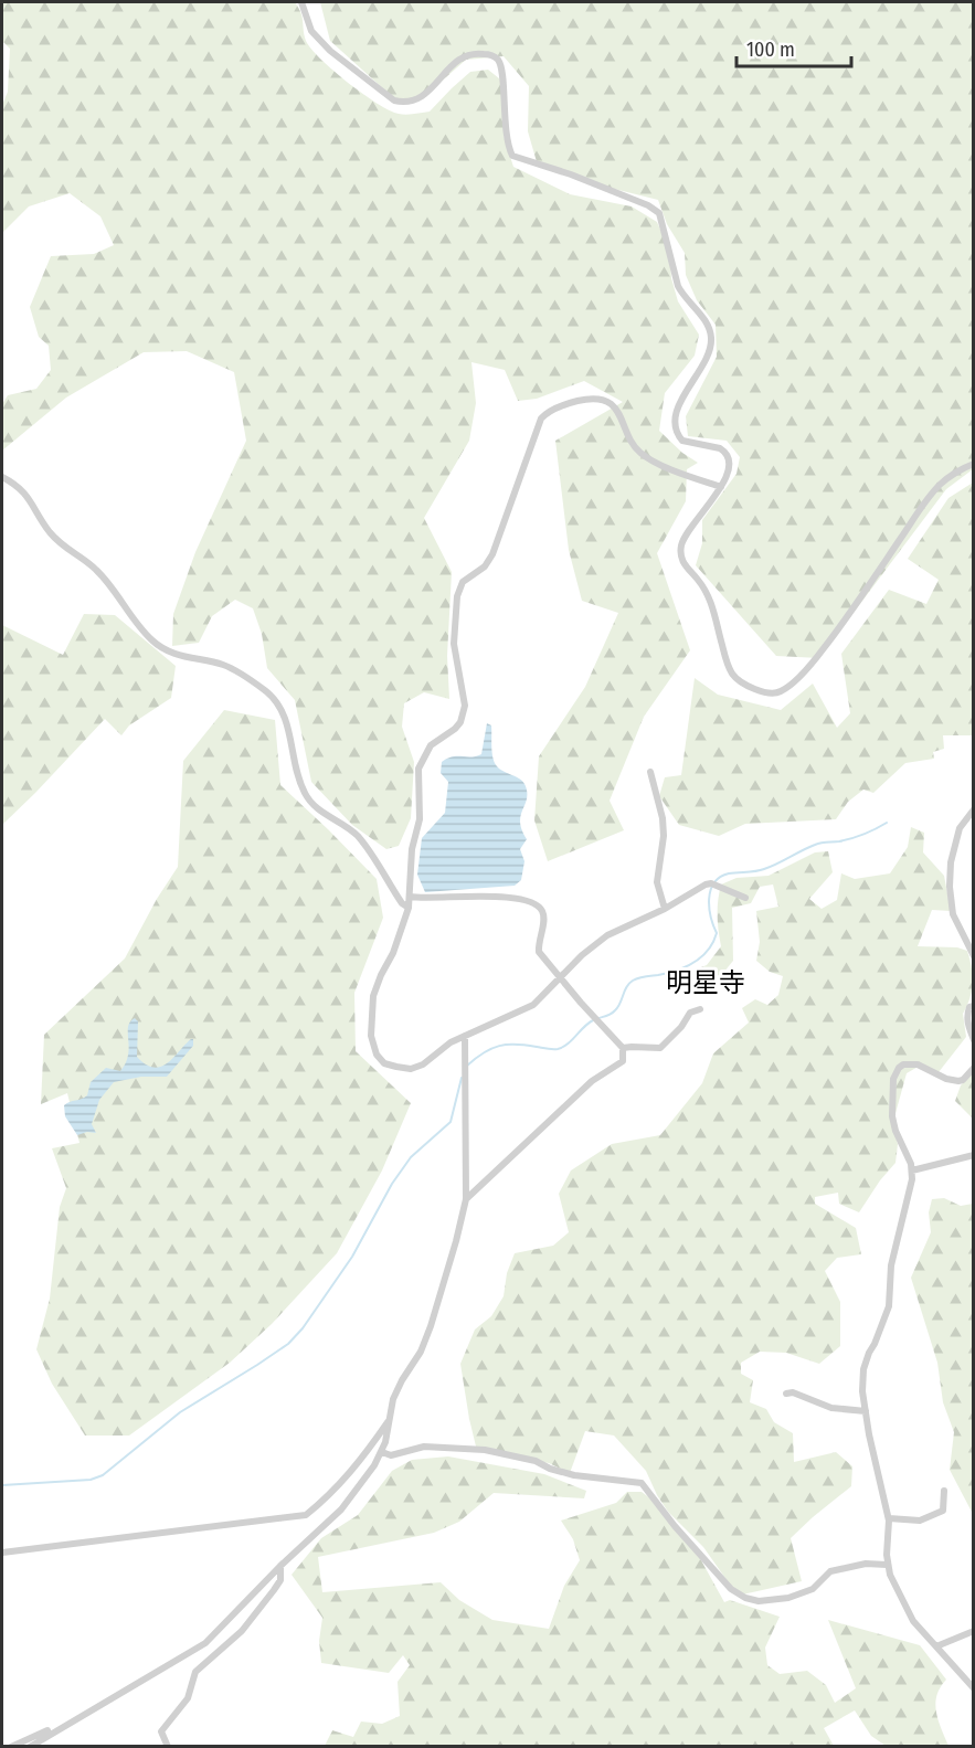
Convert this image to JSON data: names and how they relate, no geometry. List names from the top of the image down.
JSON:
{
  "districts": ["明星寺"],
  "scale_bar": "100 m"
}
